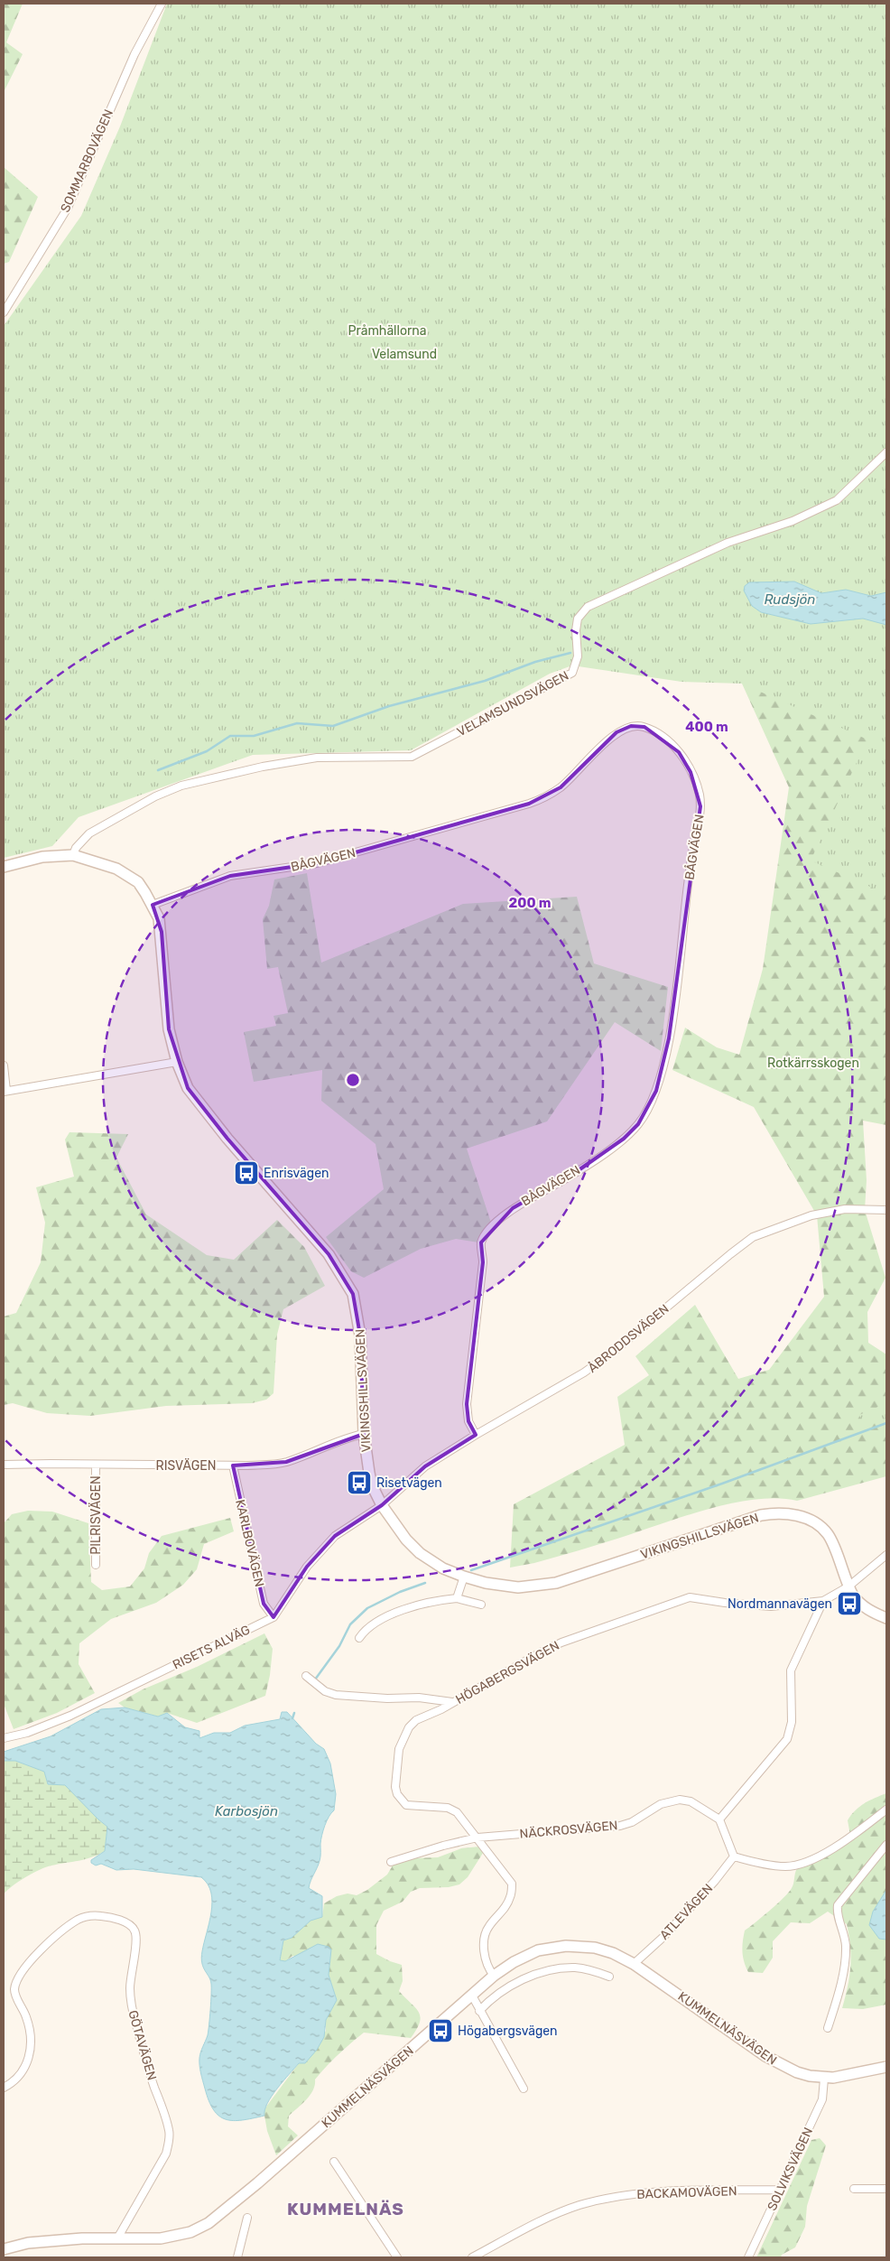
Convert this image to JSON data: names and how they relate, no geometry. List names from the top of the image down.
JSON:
{
  "streets": {
    "street": [
      "SOMMARBOVÄGEN",
      "VELAMSUNDSVÄGEN",
      "BÅGVÄGEN",
      "ÅBRODDSVÄGEN",
      "VIKINGSHILLSVÄGEN",
      "RISVÄGEN",
      "PILRISVÄGEN",
      "KARLBOVÄGEN",
      "RISETS ALVÄG",
      "HÖGABERGSVÄGEN",
      "NÄCKROSVÄGEN",
      "ATLEVÄGEN",
      "KUMMELNÄSVÄGEN",
      "GÖTAVÄGEN",
      "SOLVIKSVÄGEN",
      "BACKAMOVÄGEN"
    ]
  },
  "crossings": [
    ["VELAMSUNDSVÄGEN", "VIKINGSHILLSVÄGEN"],
    ["BÅGVÄGEN", "ÅBRODDSVÄGEN"],
    ["BÅGVÄGEN", "VIKINGSHILLSVÄGEN"],
    ["ÅBRODDSVÄGEN", "VIKINGSHILLSVÄGEN"],
    ["ÅBRODDSVÄGEN", "RISETS ALVÄG"],
    ["VIKINGSHILLSVÄGEN", "RISVÄGEN"],
    ["VIKINGSHILLSVÄGEN", "RISETS ALVÄG"],
    ["VIKINGSHILLSVÄGEN", "HÖGABERGSVÄGEN"],
    ["RISVÄGEN", "PILRISVÄGEN"],
    ["RISVÄGEN", "KARLBOVÄGEN"],
    ["KARLBOVÄGEN", "RISETS ALVÄG"],
    ["HÖGABERGSVÄGEN", "NÄCKROSVÄGEN"],
    ["HÖGABERGSVÄGEN", "KUMMELNÄSVÄGEN"],
    ["ATLEVÄGEN", "KUMMELNÄSVÄGEN"],
    ["KUMMELNÄSVÄGEN", "GÖTAVÄGEN"],
    ["KUMMELNÄSVÄGEN", "SOLVIKSVÄGEN"],
    ["SOLVIKSVÄGEN", "BACKAMOVÄGEN"]
  ],
  "districts": ["KUMMELNÄS"],
  "water": ["Rudsjön", "Karbosjön"],
  "parks": ["Pråmhällorna", "Velamsund", "Rotkärrsskogen"],
  "places": {
    "bus stop": [
      "Enrisvägen",
      "Risetvägen",
      "Nordmannavägen",
      "Högabergsvägen"
    ]
  },
  "rings": ["400 m", "200 m"]
}
